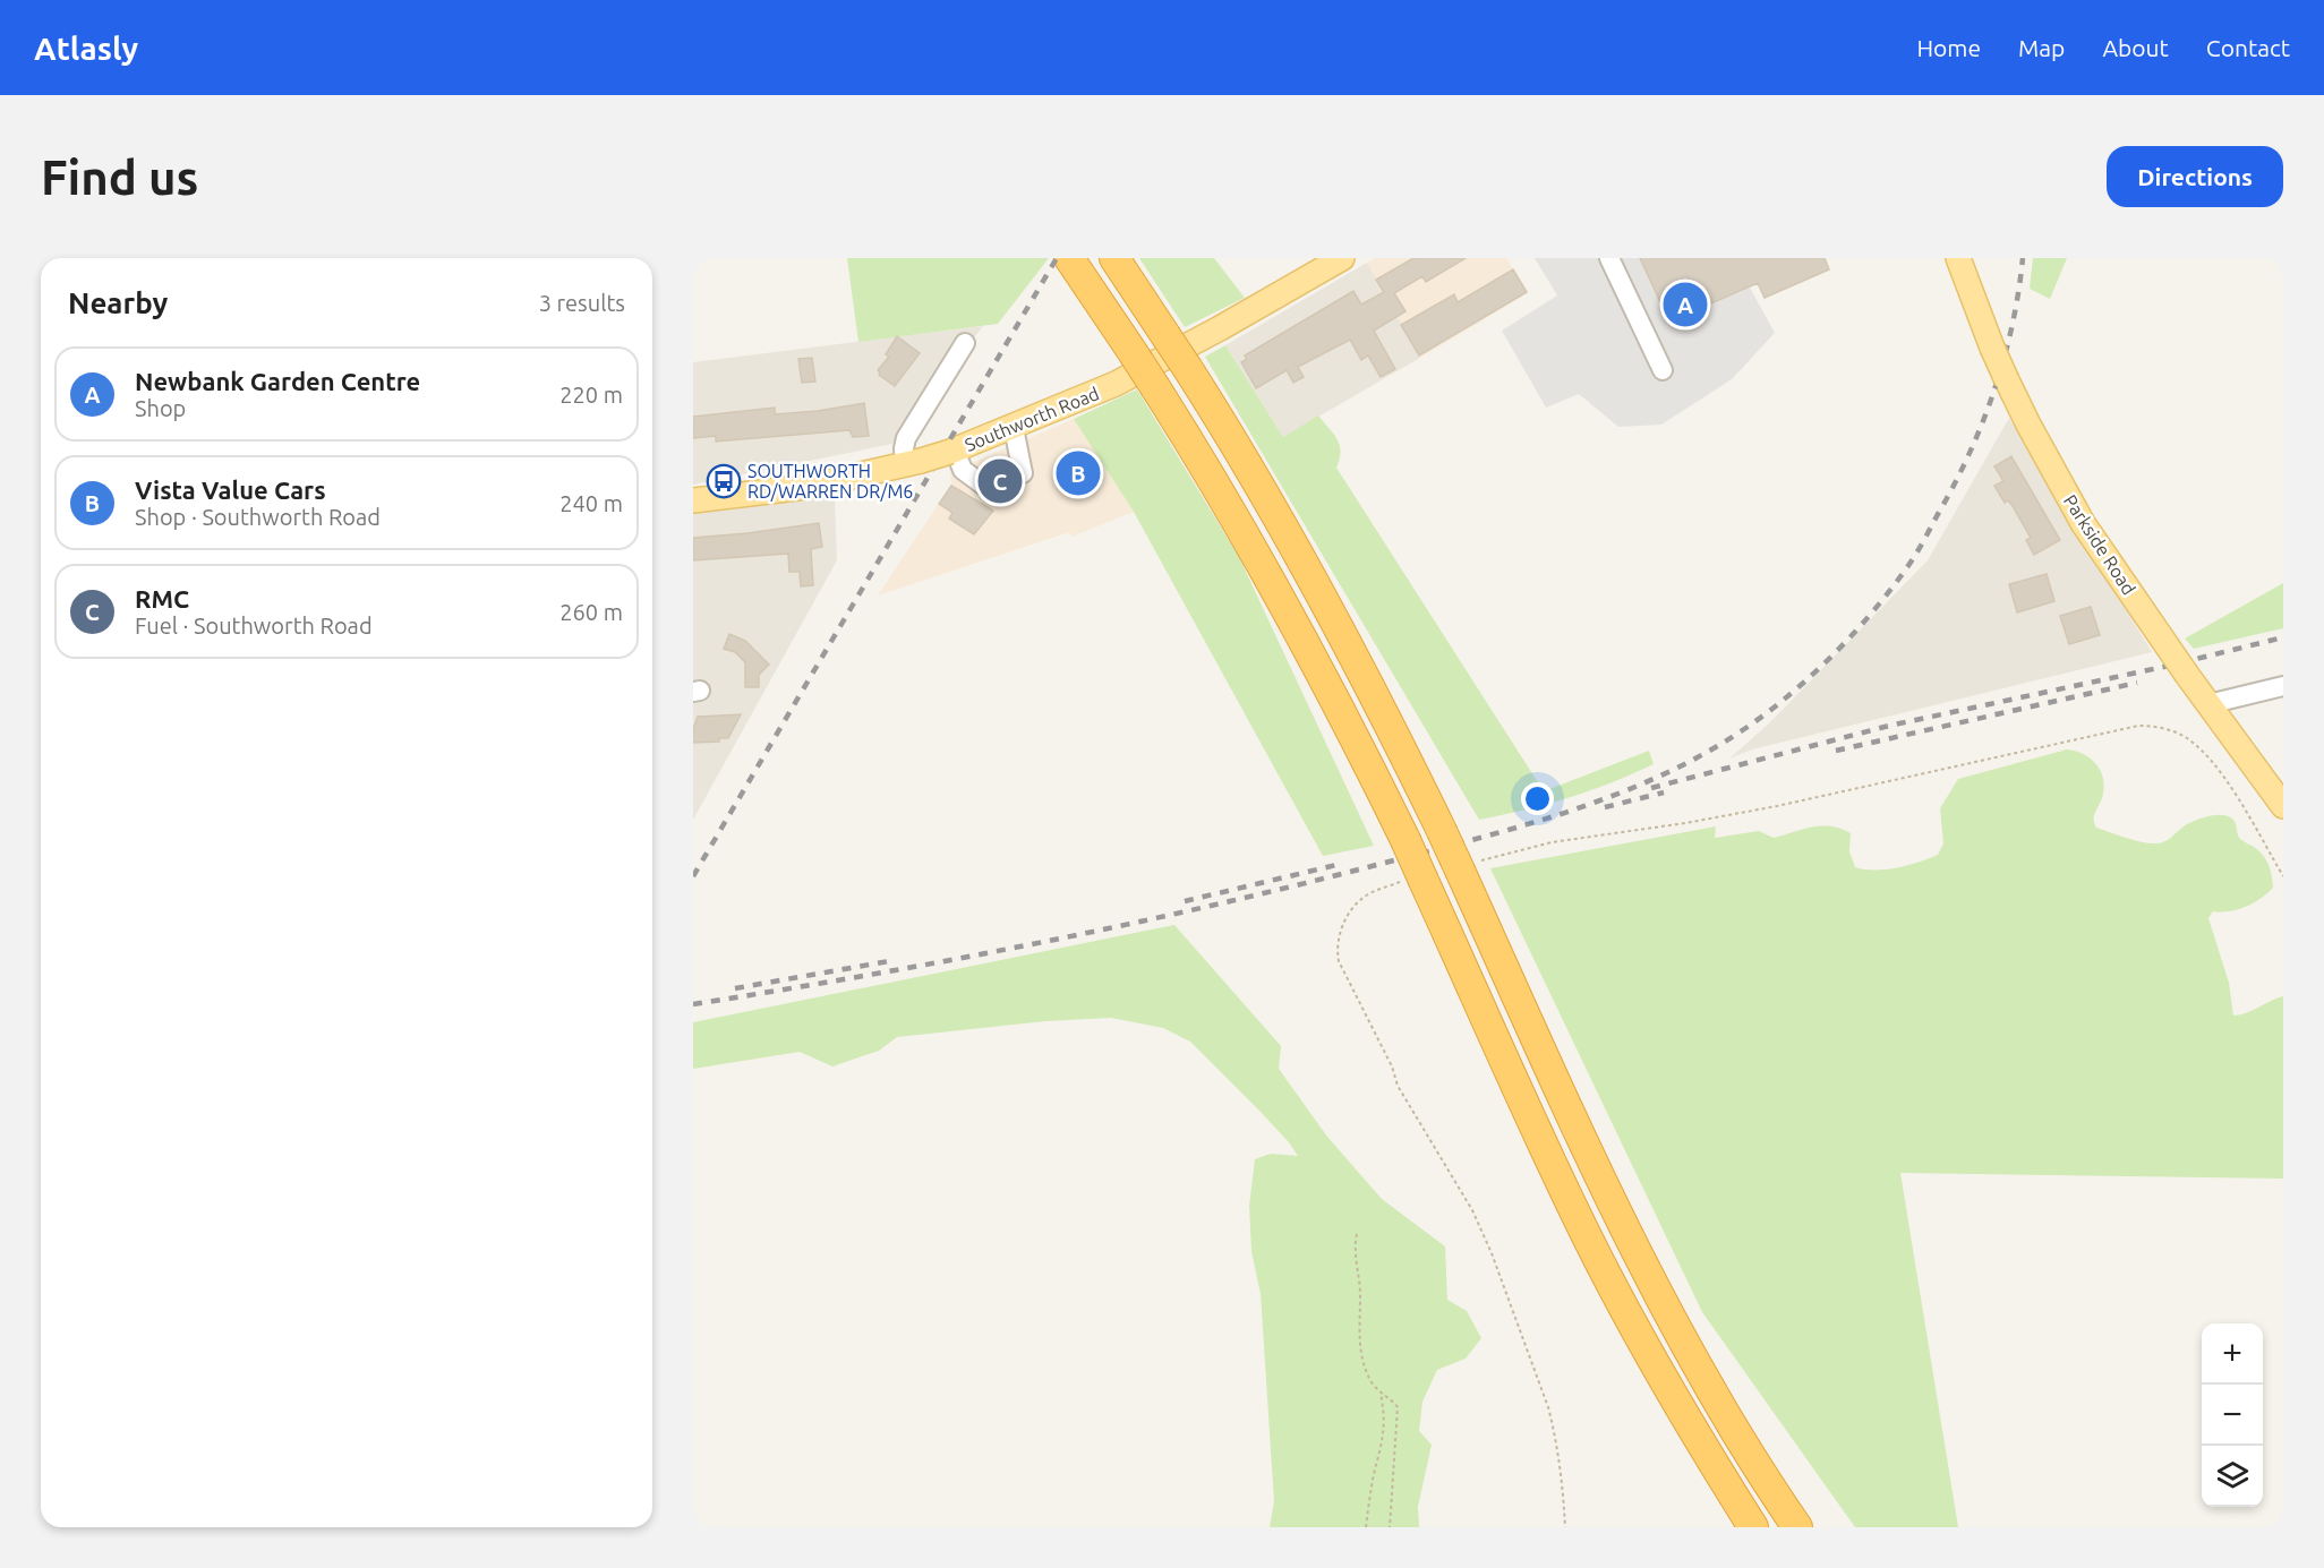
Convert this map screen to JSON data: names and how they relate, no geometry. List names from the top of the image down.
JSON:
{
  "streets": {
    "main road": ["Southworth Road", "Parkside Road"]
  },
  "places": {
    "bus stop": ["SOUTHWORTH RD/WARREN DR/M6"]
  },
  "page": {
    "header": "Atlasly",
    "nav": [
      "Home",
      "Map",
      "About",
      "Contact"
    ],
    "buttons": "Directions",
    "title": "Find us",
    "heading": ["Nearby", "3 results"],
    "pins": ["A", "B", "C"],
    "list": [
      {
        "mark": "A",
        "name": "Newbank Garden Centre",
        "note": "Shop",
        "value": "220 m"
      },
      {
        "mark": "B",
        "name": "Vista Value Cars",
        "note": "Shop · Southworth Road",
        "value": "240 m"
      },
      {
        "mark": "C",
        "name": "RMC",
        "note": "Fuel · Southworth Road",
        "value": "260 m"
      }
    ],
    "map_buttons": ["+", "−"]
  }
}
